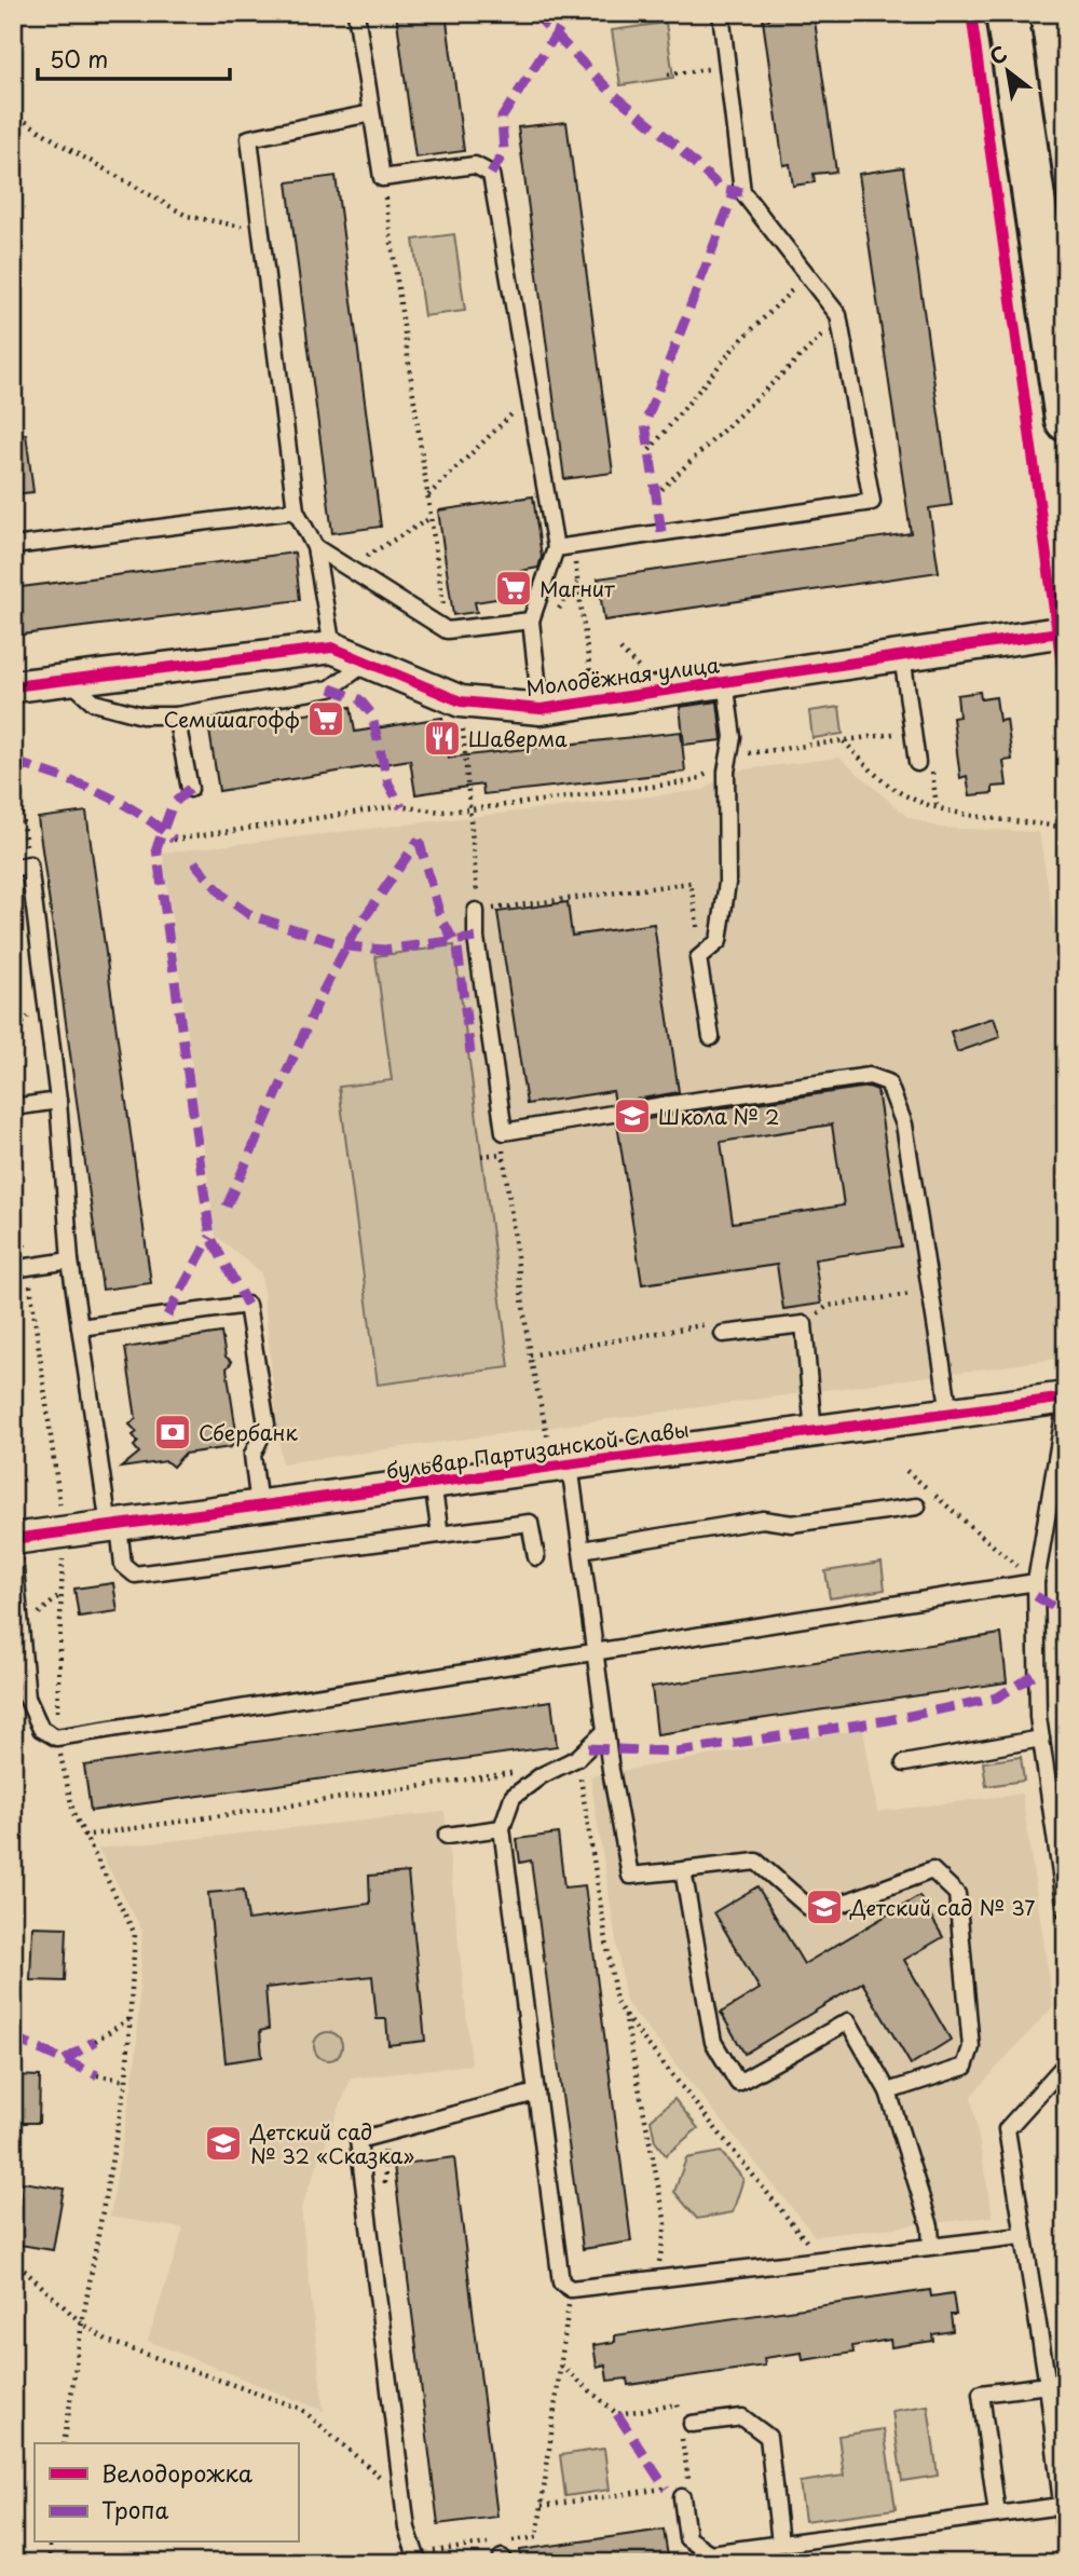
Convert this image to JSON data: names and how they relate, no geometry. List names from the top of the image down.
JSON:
{
  "streets": {
    "street": ["Молодёжная улица", "бульвар Партизанской Славы"]
  },
  "places": {
    "supermarket": ["Магнит", "Семишагофф"],
    "restaurant": ["Шаверма"],
    "school or university": ["Школа № 2", "Детский сад № 37", "Детский сад № 32 «Сказка»"],
    "bank": ["Сбербанк"]
  },
  "legend": ["Велодорожка", "Тропа"],
  "scale_bar": "50 m",
  "north": "top left"
}
